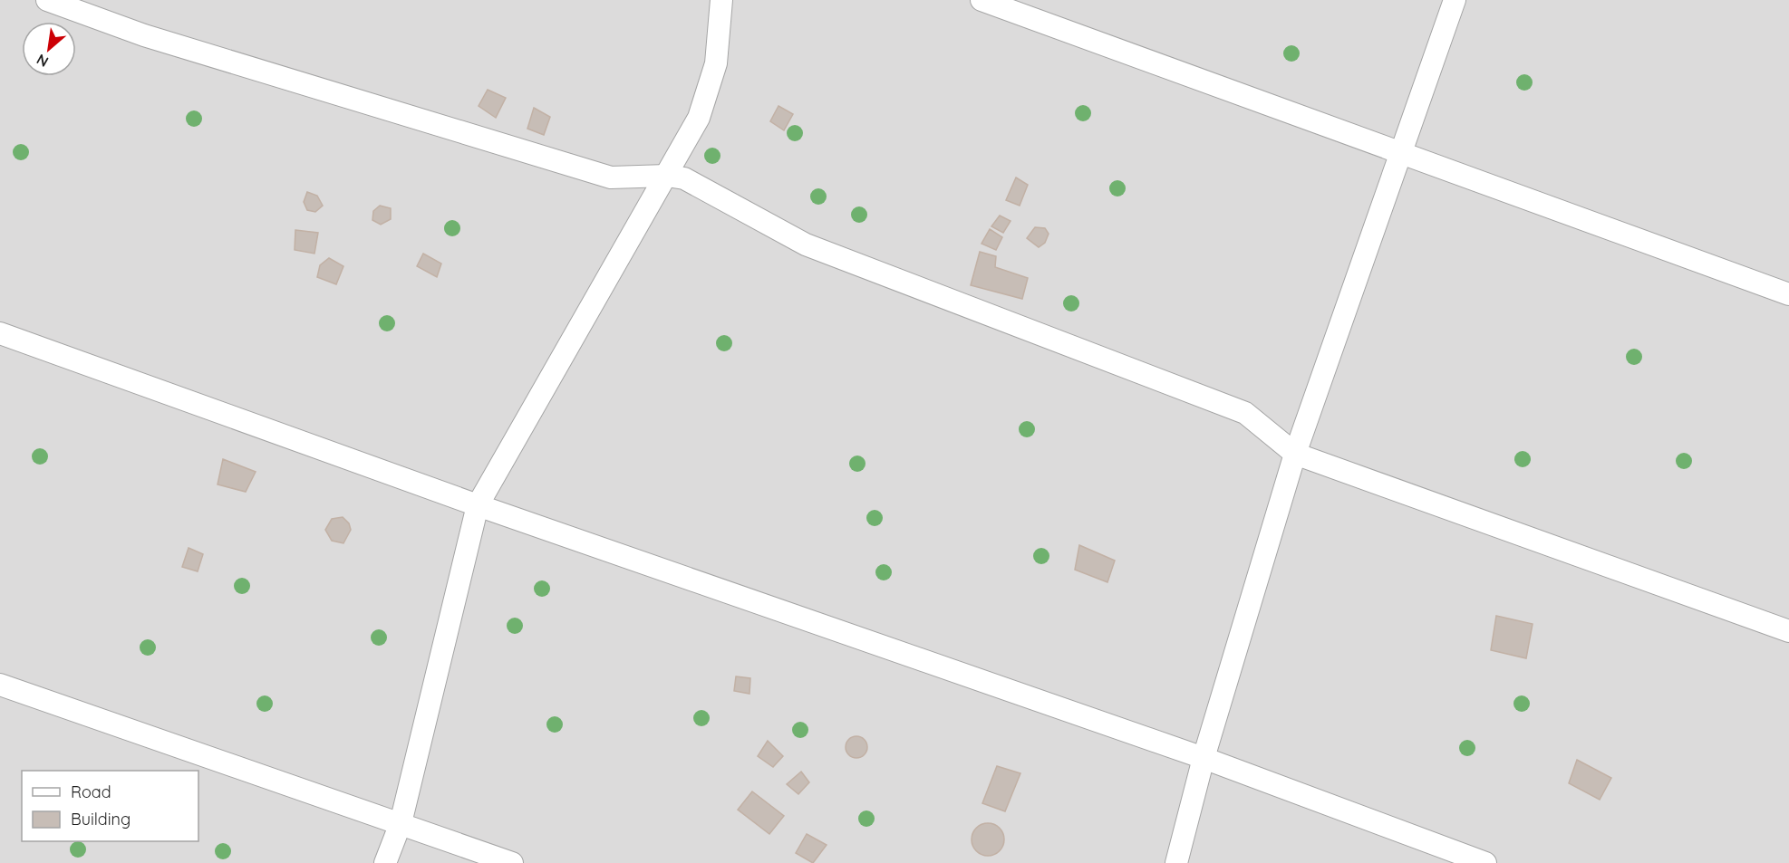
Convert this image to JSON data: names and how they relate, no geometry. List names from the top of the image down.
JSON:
{
  "legend": ["Road", "Building"],
  "north": "bottom left"
}
